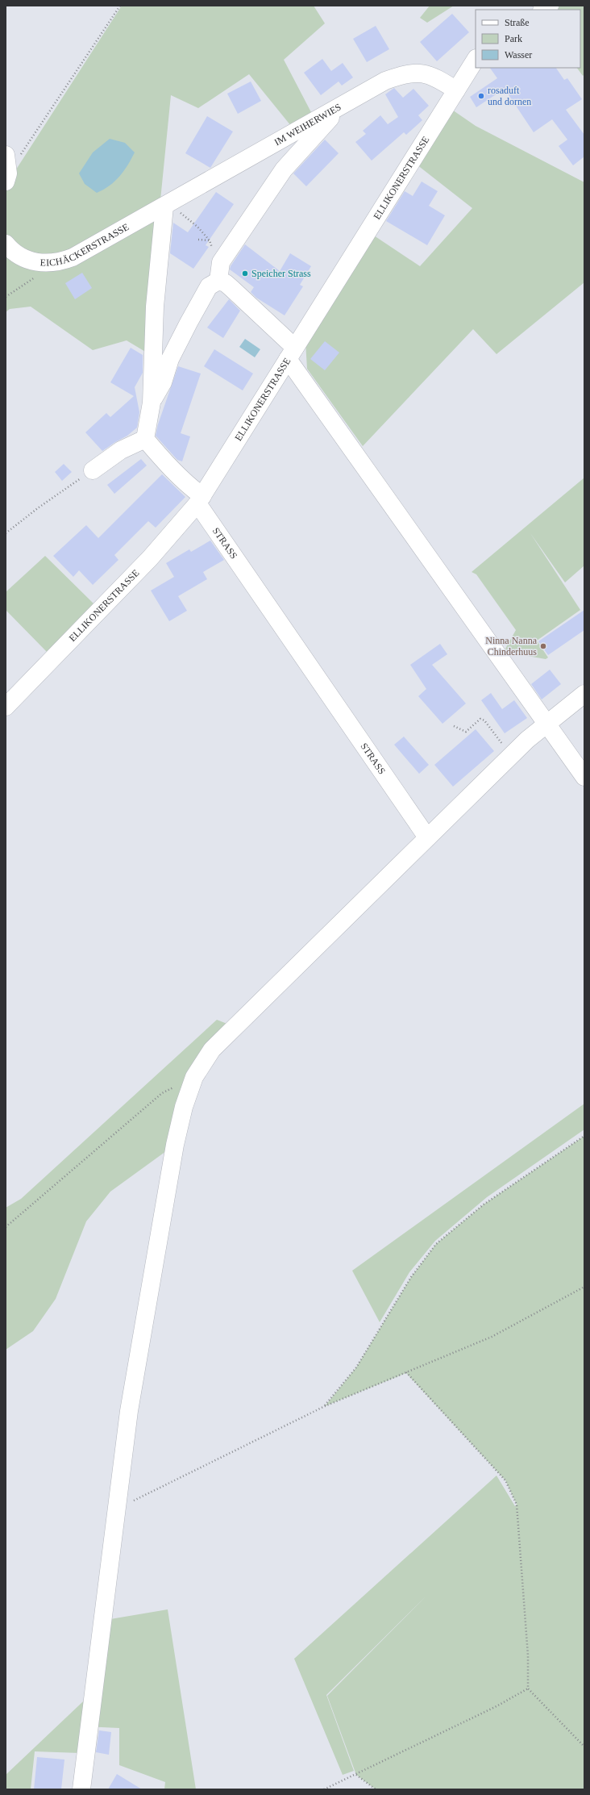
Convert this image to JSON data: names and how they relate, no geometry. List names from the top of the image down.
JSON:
{
  "streets": {
    "street": [
      "IM WEIHERWIES",
      "ELLIKONERSTRASSE",
      "EICHÄCKERSTRASSE",
      "STRASS"
    ]
  },
  "crossings": [
    ["IM WEIHERWIES", "ELLIKONERSTRASSE"],
    ["IM WEIHERWIES", "EICHÄCKERSTRASSE"],
    ["ELLIKONERSTRASSE", "STRASS"]
  ],
  "places": ["rosaduft und dornen", "Speicher Strass", "Ninna Nanna Chinderhuus"],
  "legend": ["Straße", "Park", "Wasser"]
}
